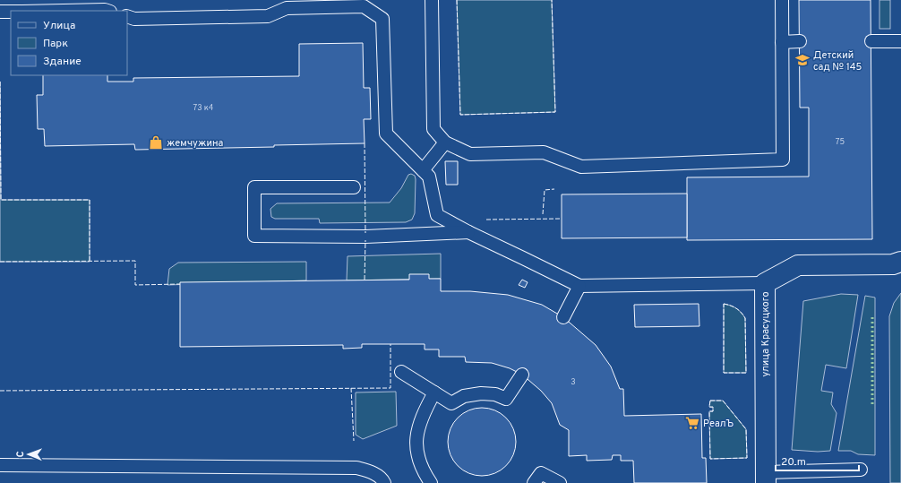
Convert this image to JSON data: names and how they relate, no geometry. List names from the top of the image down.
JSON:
{
  "streets": {
    "street": ["улица Красуцкого"]
  },
  "places": {
    "school or university": ["Детский сад № 145"],
    "shop": ["жемчужина"],
    "supermarket": ["РеалЪ"]
  },
  "house_numbers": ["73 к4", "75", "3"],
  "legend": ["Улица", "Парк", "Здание"],
  "scale_bar": "20 m",
  "north": "left"
}
